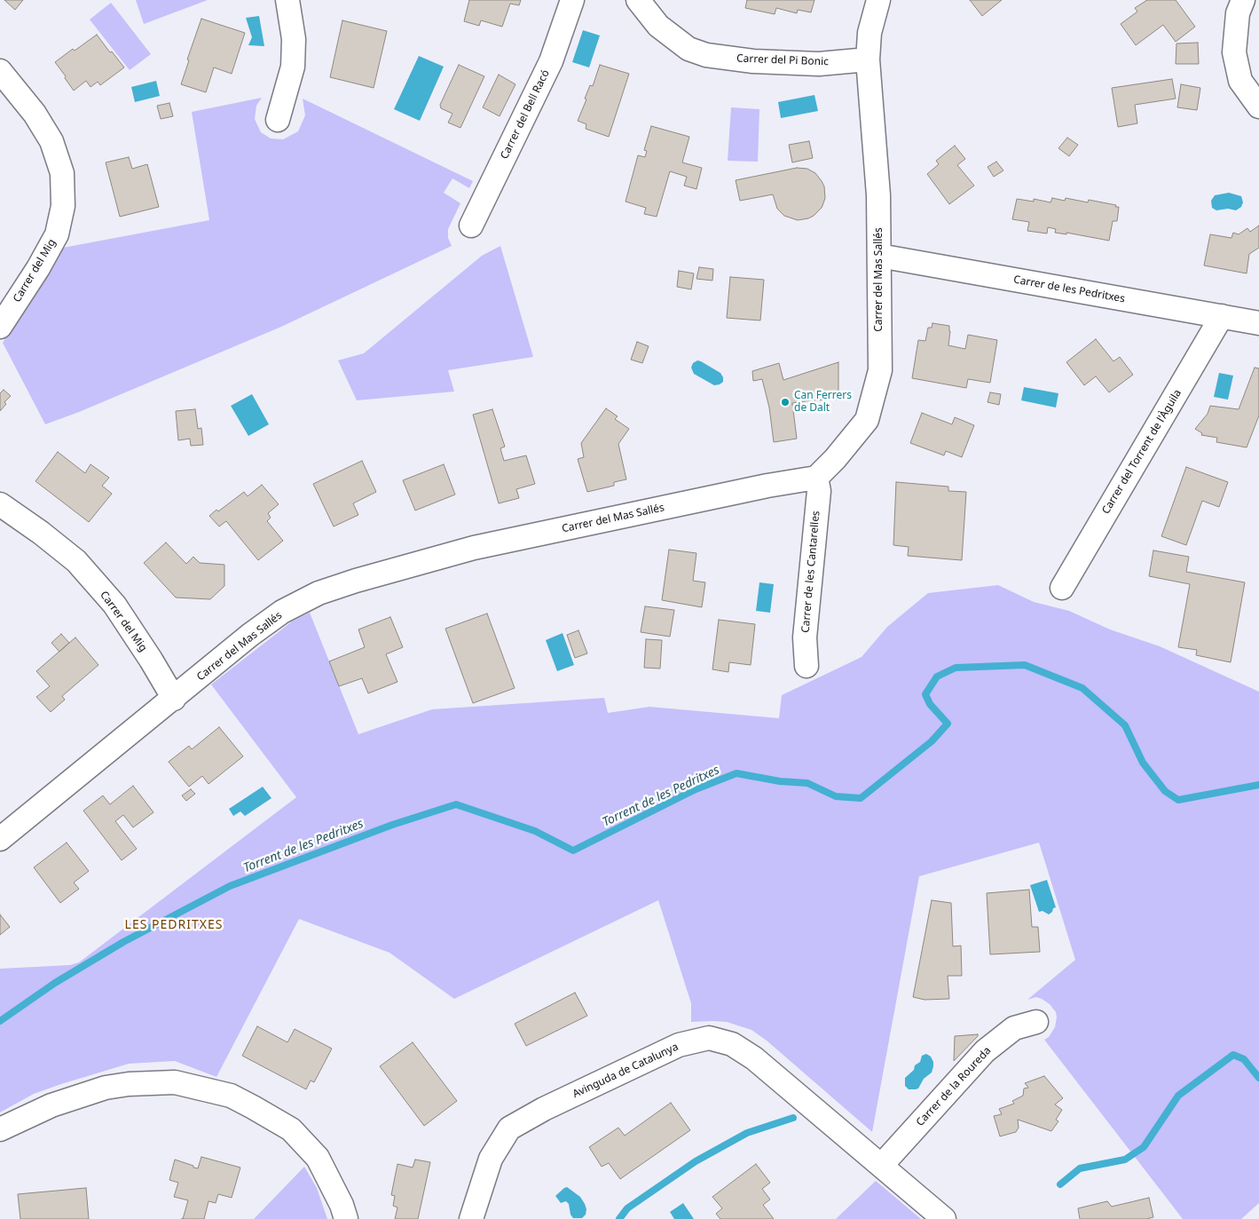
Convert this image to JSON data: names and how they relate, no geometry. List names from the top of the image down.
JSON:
{
  "streets": {
    "street": [
      "Carrer del Pi Bonic",
      "Carrer del Bell Racó",
      "Carrer del Mig",
      "Carrer del Mas Sallés",
      "Carrer de les Pedritxes",
      "Carrer del Torrent de l'Àguila",
      "Carrer de les Cantarelles",
      "Avinguda de Catalunya",
      "Carrer de la Roureda"
    ]
  },
  "crossings": [
    ["Carrer del Pi Bonic", "Carrer del Mas Sallés"],
    ["Carrer del Mig", "Carrer del Mas Sallés"],
    ["Carrer del Mas Sallés", "Carrer de les Pedritxes"],
    ["Carrer del Mas Sallés", "Carrer de les Cantarelles"],
    ["Carrer de les Pedritxes", "Carrer del Torrent de l'Àguila"],
    ["Avinguda de Catalunya", "Carrer de la Roureda"]
  ],
  "districts": ["LES PEDRITXES"],
  "water": ["Torrent de les Pedritxes"],
  "places": ["Can Ferrers de Dalt"]
}
